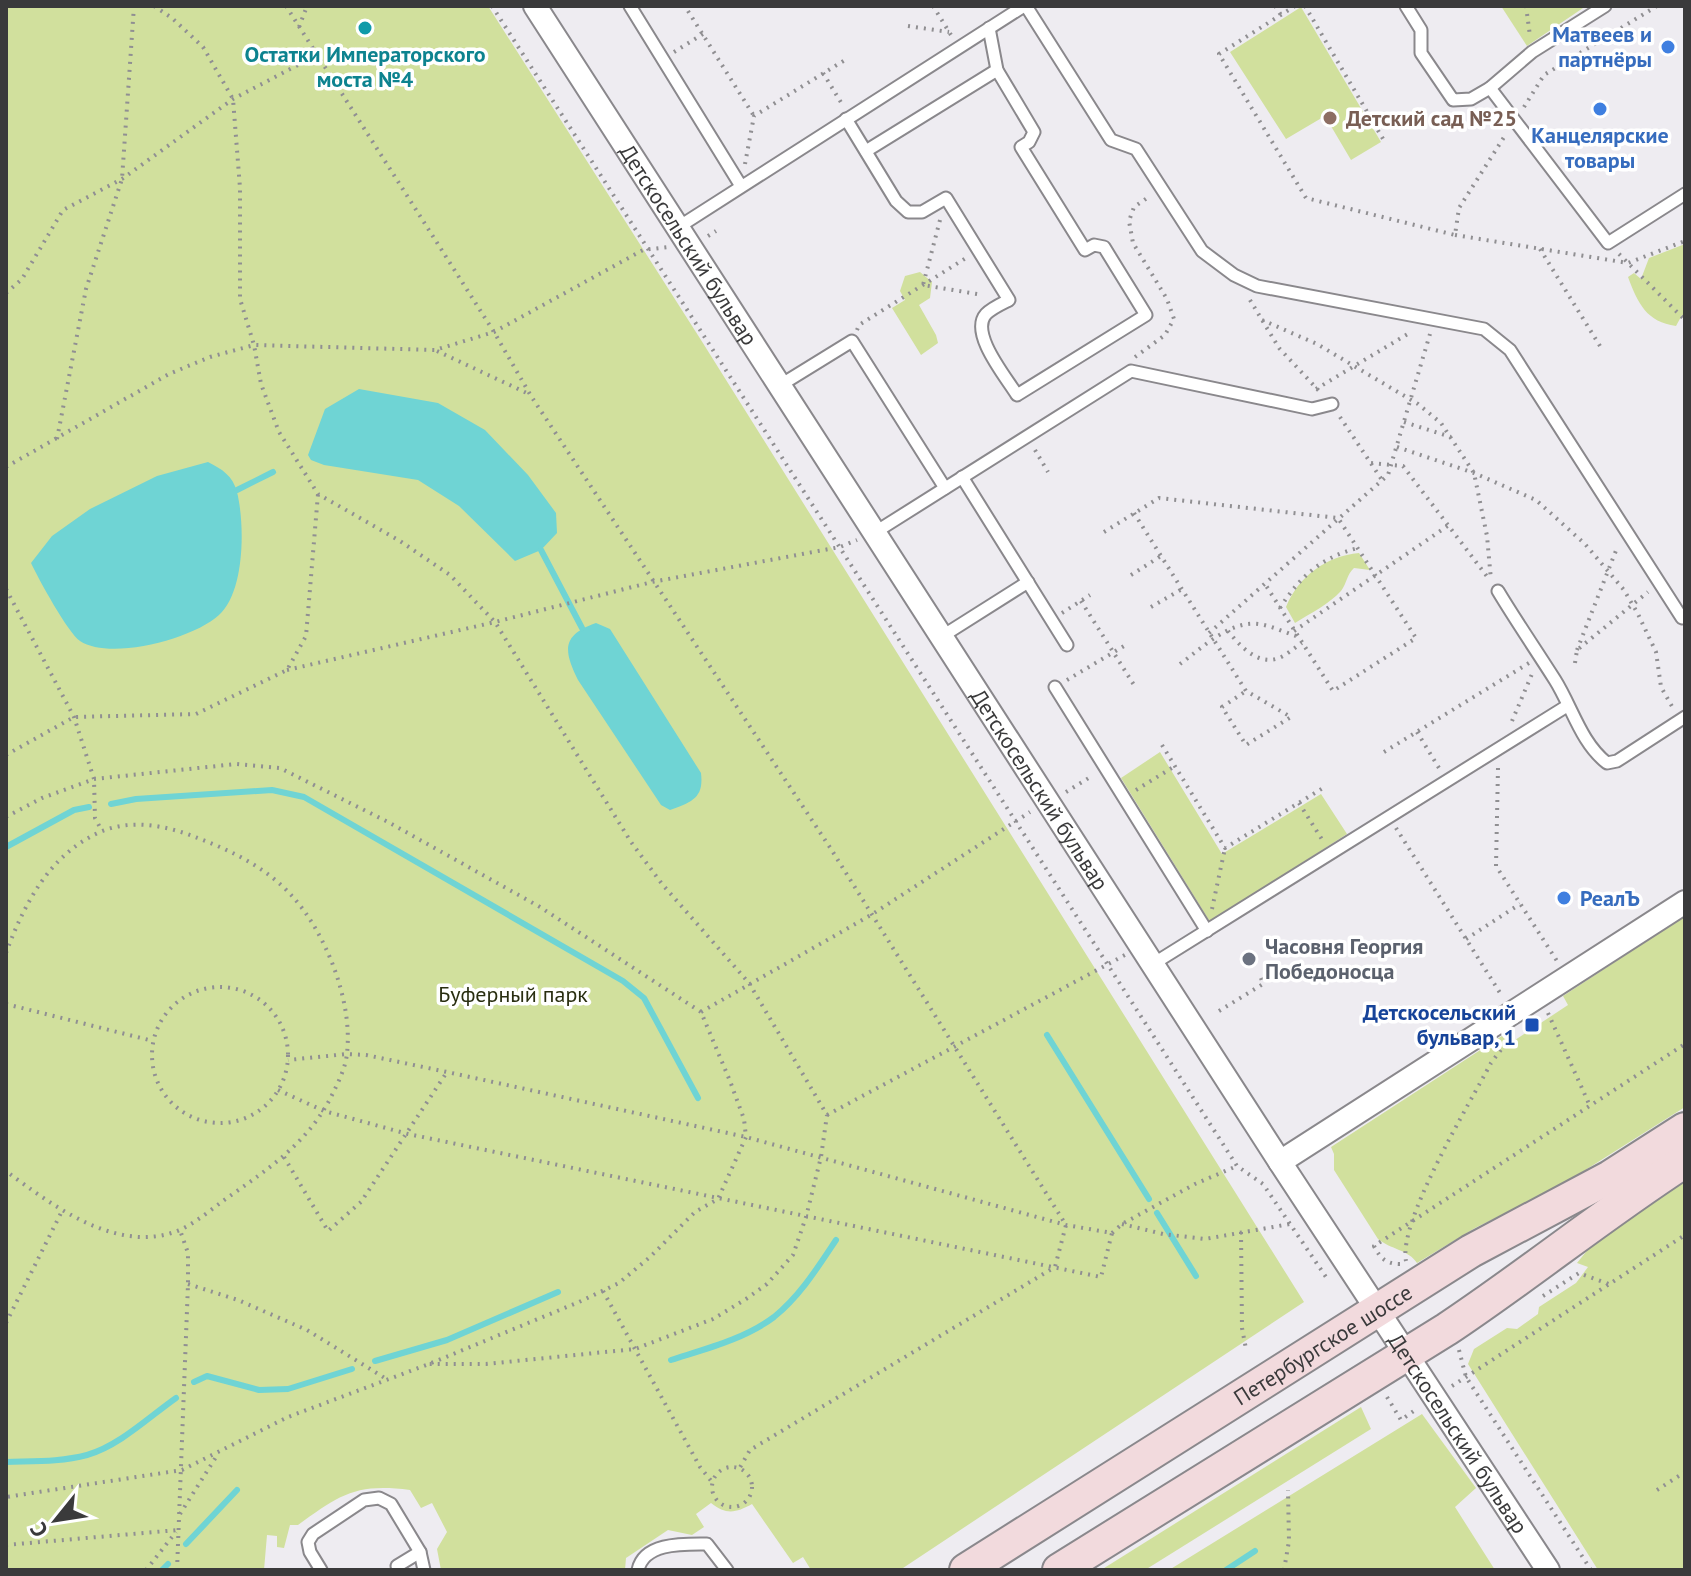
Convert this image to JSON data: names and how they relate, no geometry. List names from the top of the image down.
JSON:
{
  "streets": {
    "main road": ["Петербургское шоссе"],
    "street": ["Детскосельский бульвар"]
  },
  "crossings": [
    ["Детскосельский бульвар", "Петербургское шоссе"]
  ],
  "parks": ["Буферный парк"],
  "places": {
    "other": [
      "Остатки Императорского моста №4",
      "Матвеев и партнёры",
      "Канцелярские товары",
      "Детский сад №25",
      "РеалЪ",
      "Часовня Георгия Победоносца"
    ],
    "transit": ["Детскосельский бульвар, 1"]
  },
  "north": "bottom left"
}
